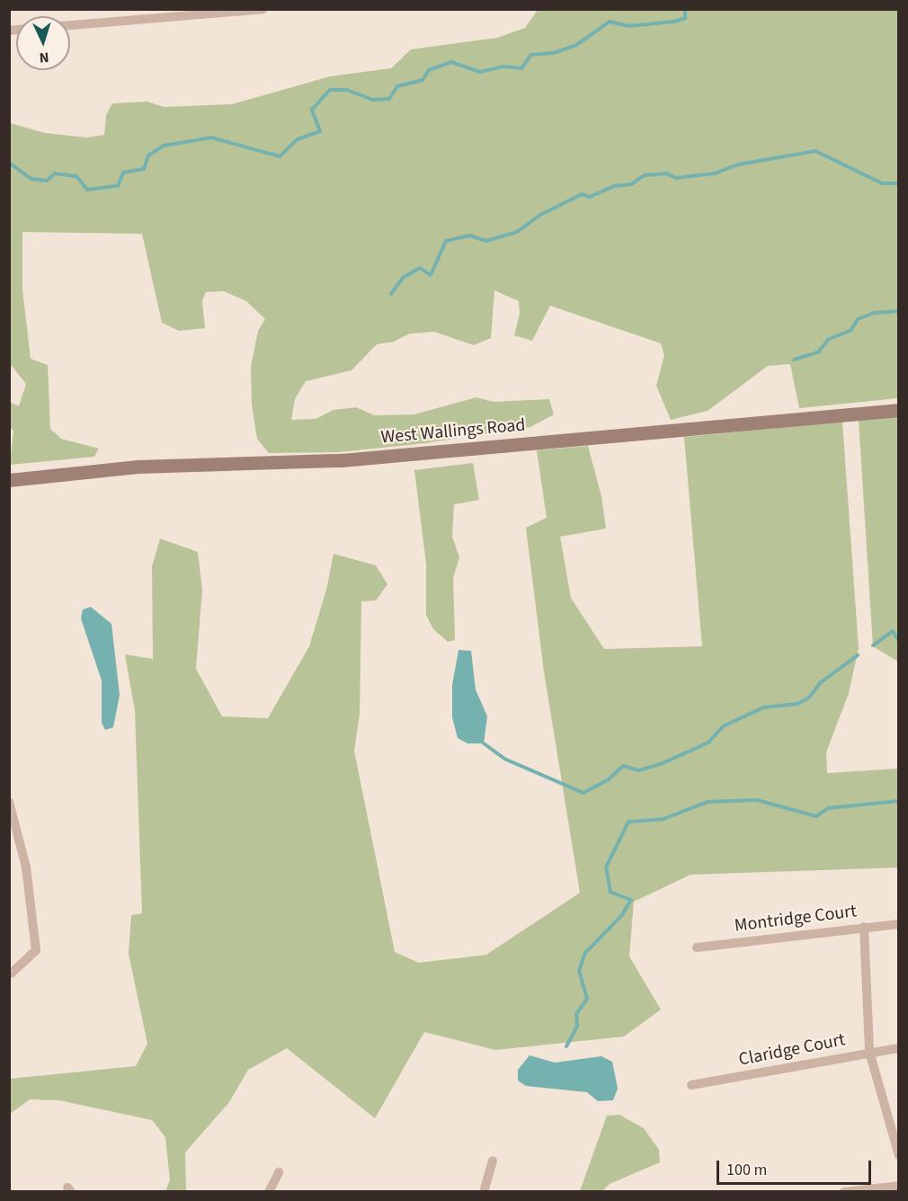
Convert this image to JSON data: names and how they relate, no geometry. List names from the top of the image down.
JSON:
{
  "streets": {
    "street": ["West Wallings Road", "Montridge Court", "Claridge Court"]
  },
  "scale_bar": "100 m",
  "north": "bottom"
}
